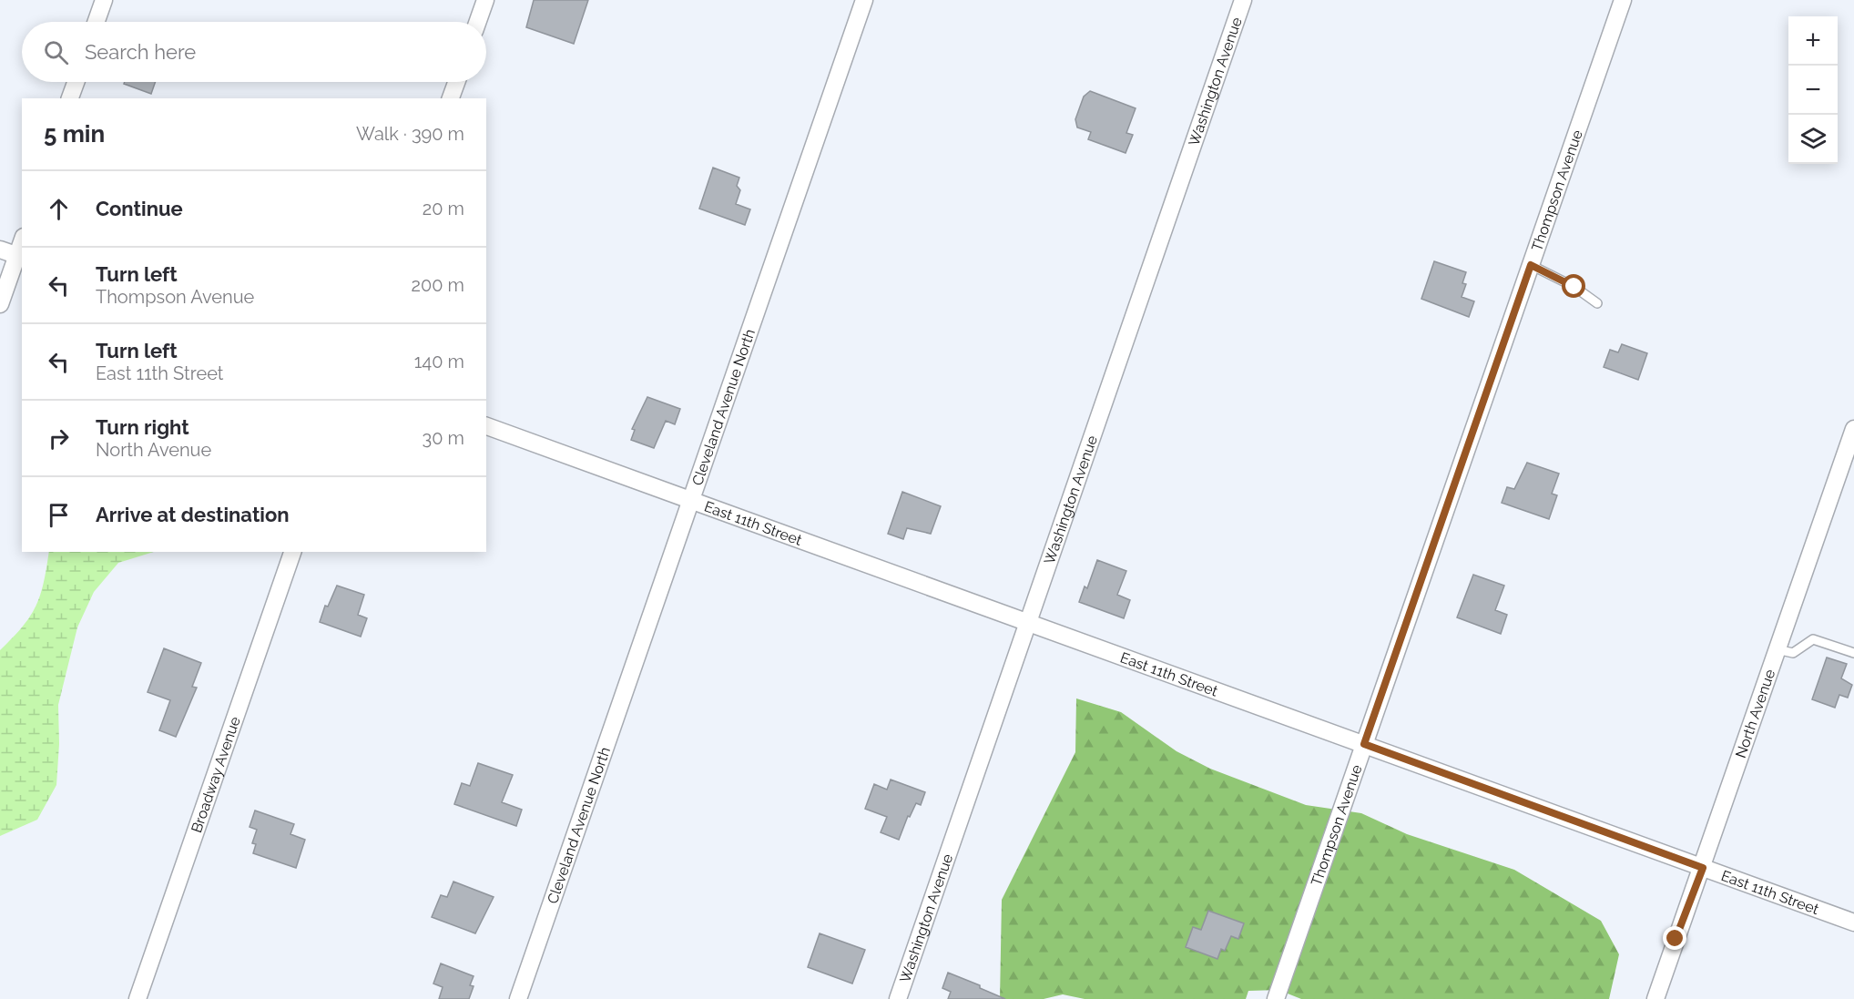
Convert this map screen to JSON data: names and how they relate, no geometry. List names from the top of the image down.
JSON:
{
  "streets": {
    "street": [
      "Washington Avenue",
      "Thompson Avenue",
      "Cleveland Avenue North",
      "East 11th Street",
      "North Avenue",
      "Broadway Avenue"
    ]
  },
  "crossings": [
    ["Washington Avenue", "East 11th Street"],
    ["Thompson Avenue", "East 11th Street"],
    ["Cleveland Avenue North", "East 11th Street"],
    ["East 11th Street", "North Avenue"]
  ],
  "page": {
    "map_buttons": ["+", "−"],
    "search": "Search here",
    "heading": ["5 min", "Walk · 390 m"],
    "list": [
      ["Continue", "20 m"],
      ["Turn left", "Thompson Avenue", "200 m"],
      ["Turn left", "East 11th Street", "140 m"],
      ["Turn right", "North Avenue", "30 m"],
      "Arrive at destination"
    ]
  }
}
